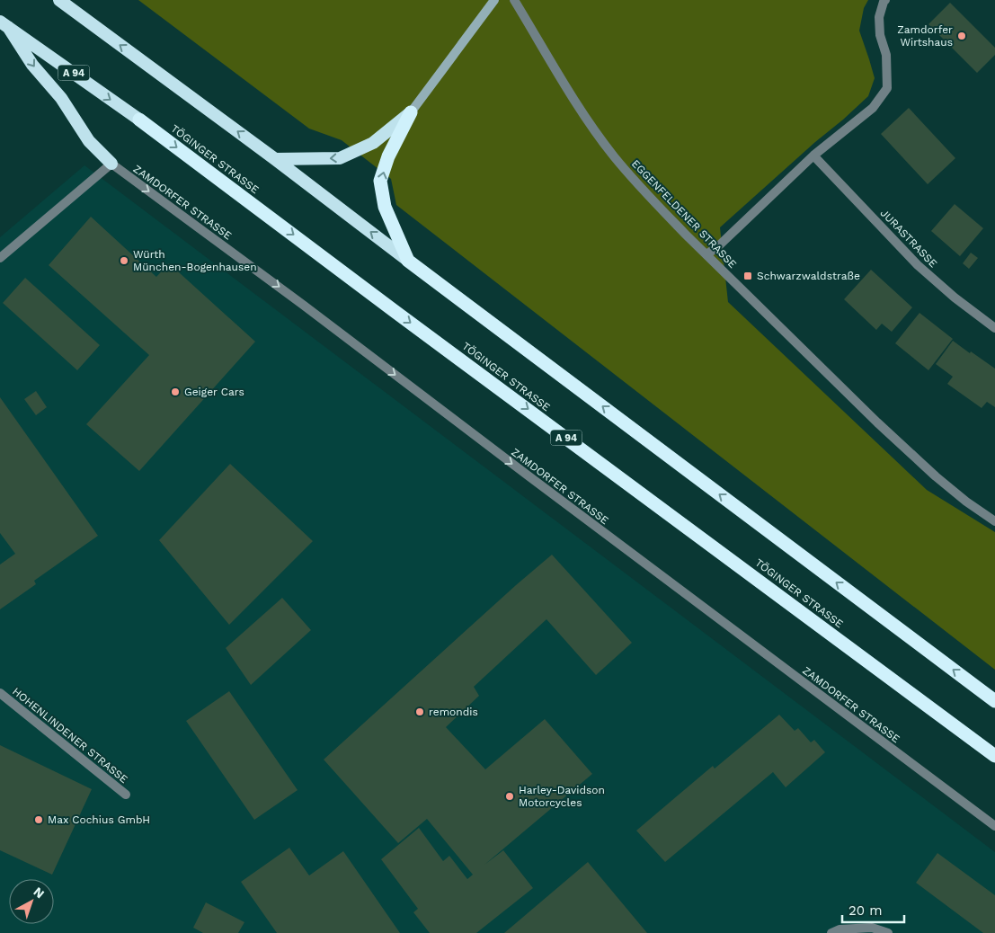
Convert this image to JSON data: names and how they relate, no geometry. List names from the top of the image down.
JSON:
{
  "streets": {
    "highway": ["A 94", "TÖGINGER STRASSE"],
    "street": [
      "ZAMDORFER STRASSE",
      "EGGENFELDENER STRASSE",
      "JURASTRASSE",
      "HOHENLINDENER STRASSE"
    ]
  },
  "one_way": ["ZAMDORFER STRASSE"],
  "places": {
    "other": [
      "Zamdorfer Wirtshaus",
      "Würth München-Bogenhausen",
      "Geiger Cars",
      "remondis",
      "Harley-Davidson Motorcycles",
      "Max Cochius GmbH"
    ],
    "transit": ["Schwarzwaldstraße"]
  },
  "scale_bar": "20 m",
  "north": "top right"
}
